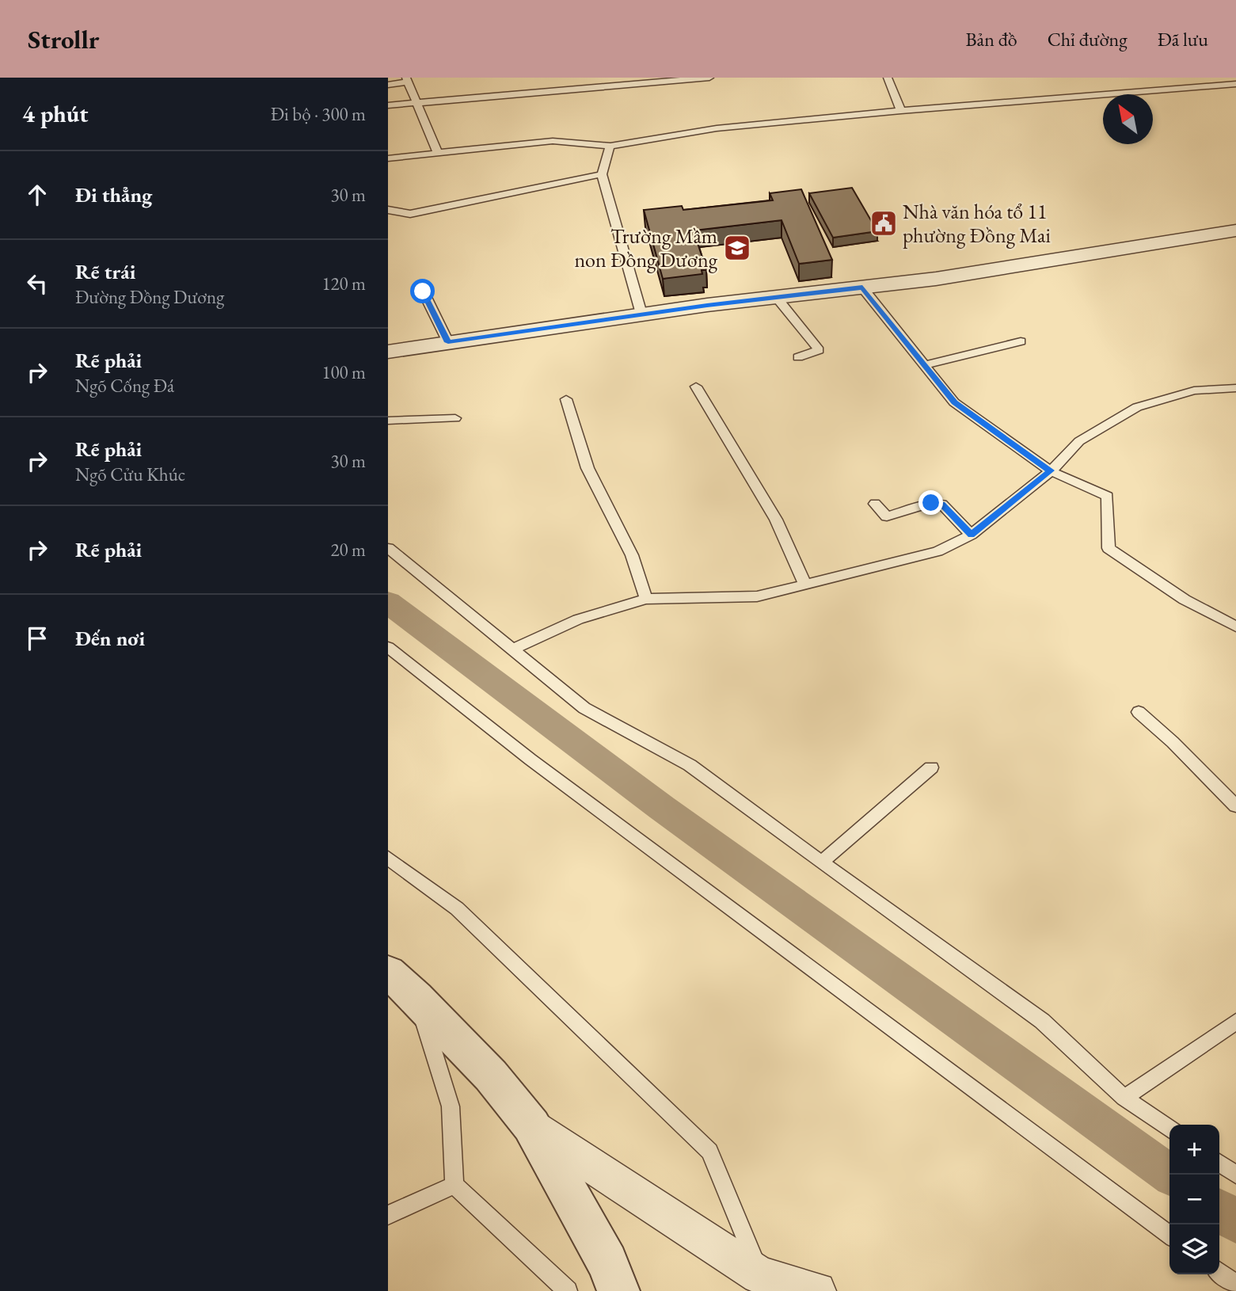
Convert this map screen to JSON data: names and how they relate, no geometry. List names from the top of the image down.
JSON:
{
  "places": {
    "public building": ["Nhà văn hóa tổ 11 phường Đồng Mai"],
    "school or university": ["Trường Mầm non Đồng Dương"]
  },
  "north": "top left",
  "page": {
    "header": "Strollr",
    "nav": ["Bản đồ", "Chỉ đường", "Đã lưu"],
    "heading": ["4 phút", "Đi bộ · 300 m"],
    "list": [
      ["Đi thẳng", "30 m"],
      ["Rẽ trái", "Đường Đồng Dương", "120 m"],
      ["Rẽ phải", "Ngõ Cống Đá", "100 m"],
      ["Rẽ phải", "Ngõ Cửu Khúc", "30 m"],
      ["Rẽ phải", "20 m"],
      "Đến nơi"
    ],
    "map_buttons": ["+", "−"]
  }
}
